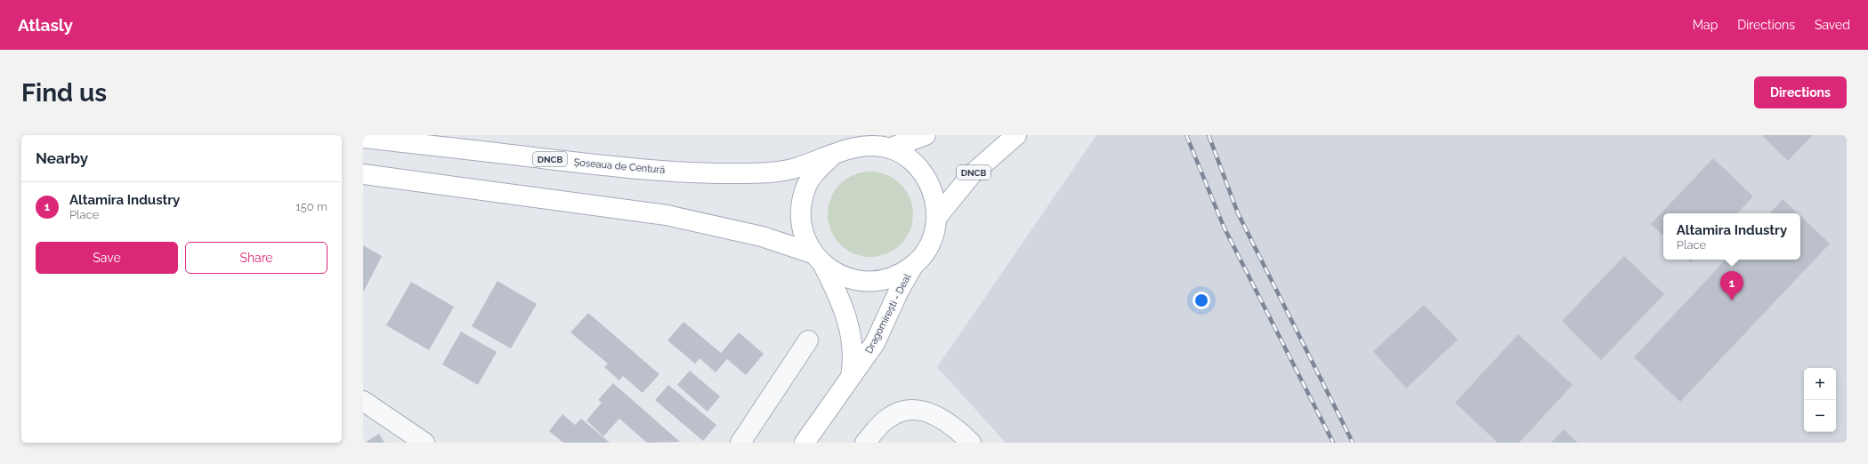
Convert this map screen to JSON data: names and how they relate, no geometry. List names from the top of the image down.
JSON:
{
  "streets": {
    "main road": ["DNCB", "Șoseaua de Centură", "Dragomirești - Deal"]
  },
  "crossings": [
    ["Șoseaua de Centură", "Dragomirești - Deal"]
  ],
  "page": {
    "header": "Atlasly",
    "nav": ["Map", "Directions", "Saved"],
    "buttons": [
      "Directions",
      ["Save", "Share"]
    ],
    "title": "Find us",
    "heading": "Nearby",
    "list": [
      {
        "mark": "1",
        "name": "Altamira Industry",
        "note": "Place",
        "value": "150 m"
      }
    ],
    "popup": ["Altamira Industry", "Place"],
    "pins": "1",
    "map_buttons": ["+", "−"]
  }
}
